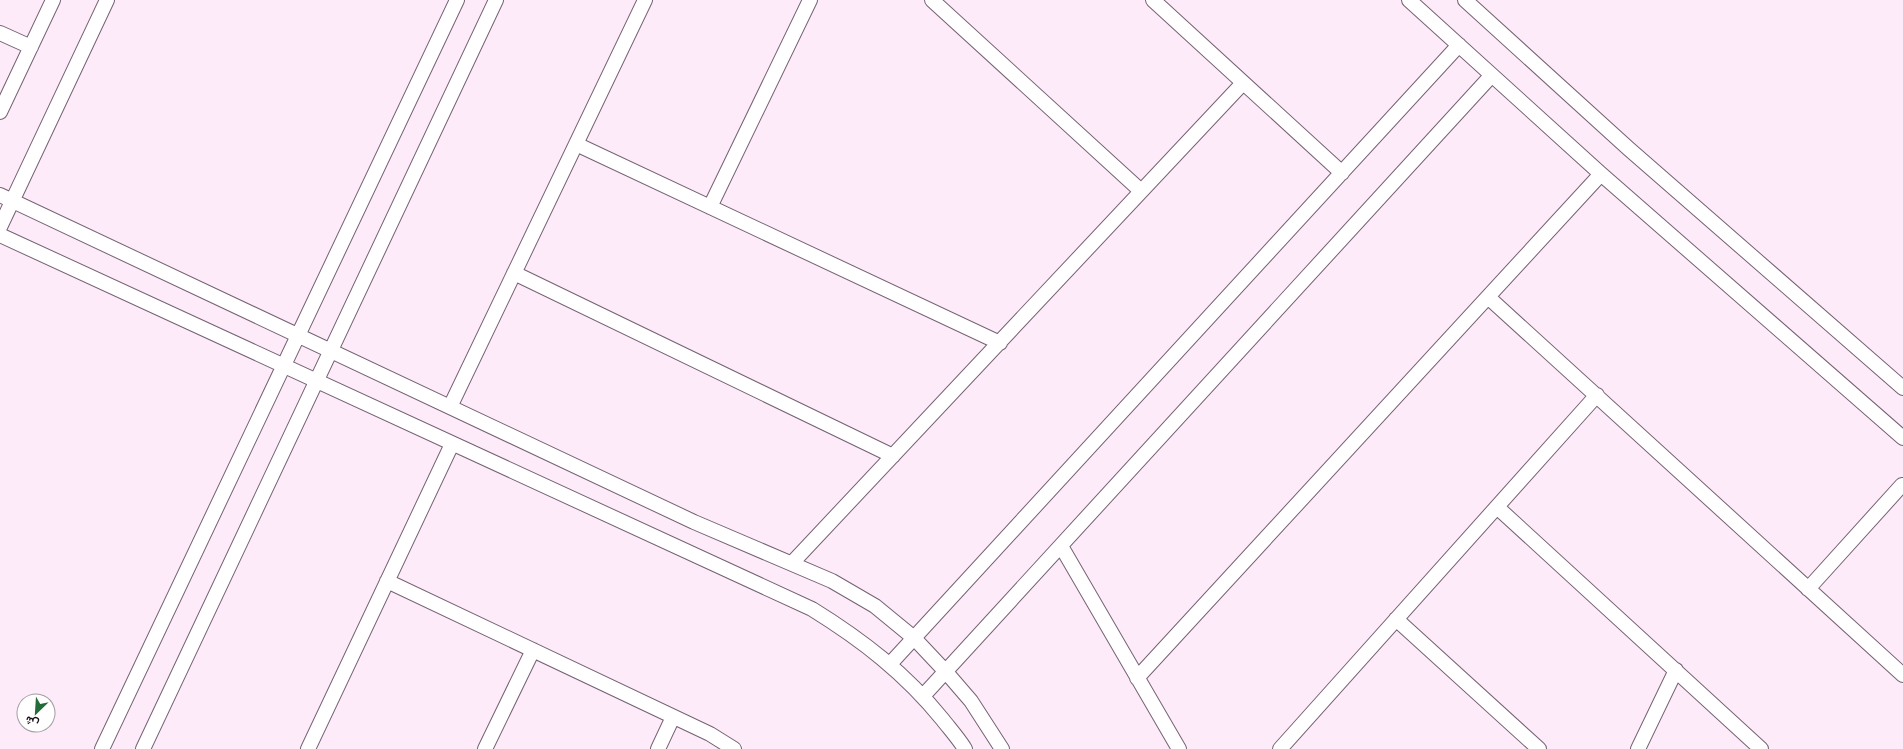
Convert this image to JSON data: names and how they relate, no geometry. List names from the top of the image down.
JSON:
{
  "north": "bottom left"
}
